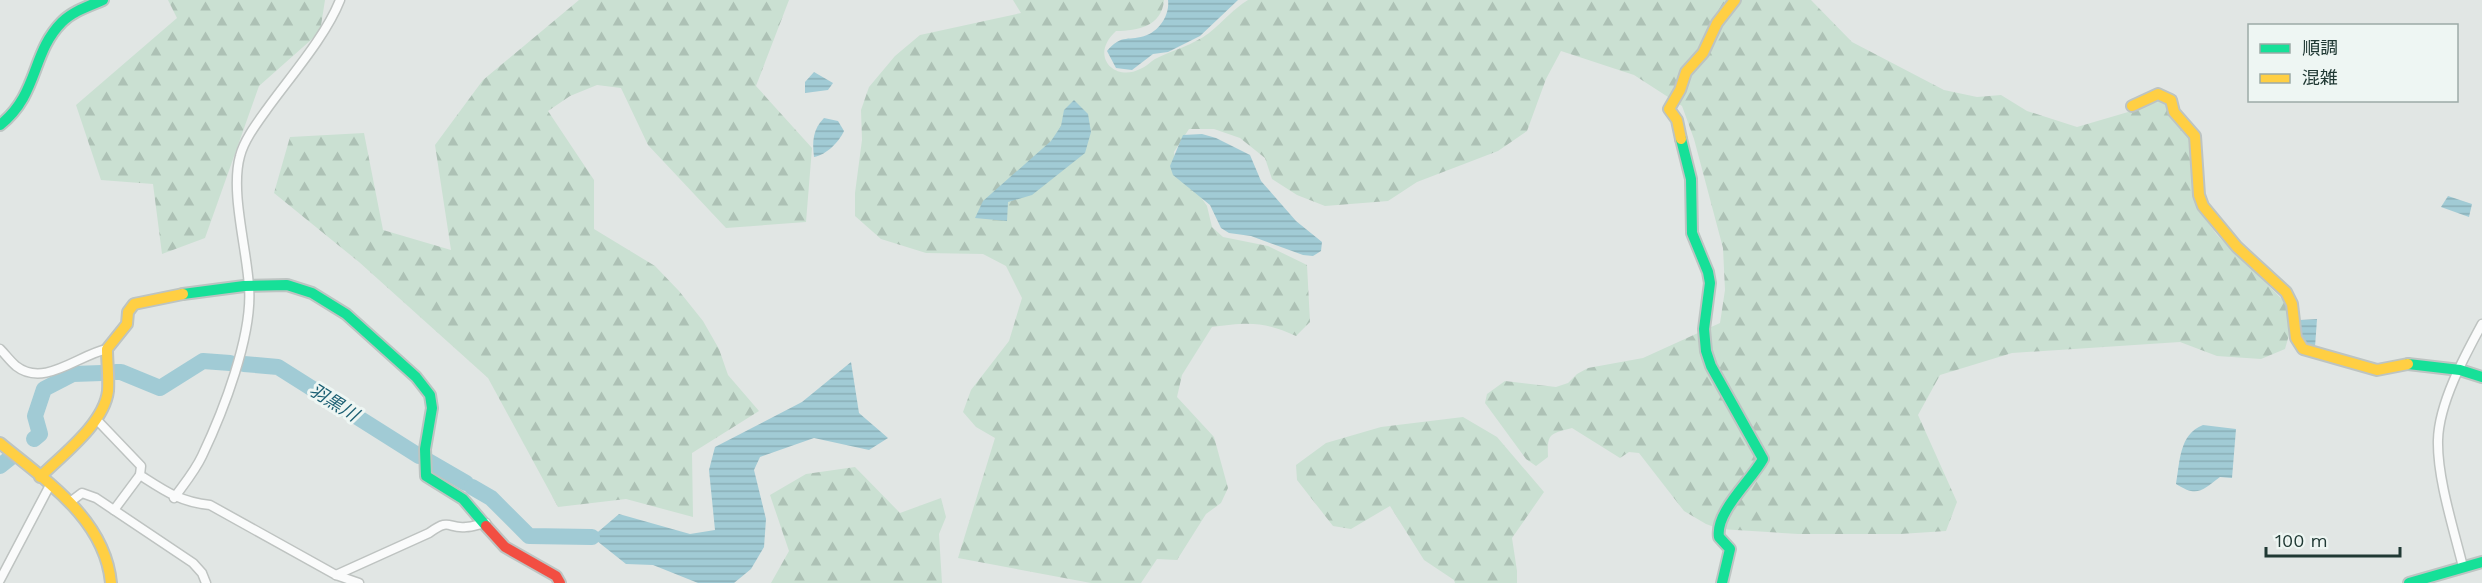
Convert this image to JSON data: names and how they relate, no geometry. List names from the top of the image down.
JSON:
{
  "water": ["羽黒川"],
  "legend": ["順調", "混雑"],
  "scale_bar": "100 m"
}
